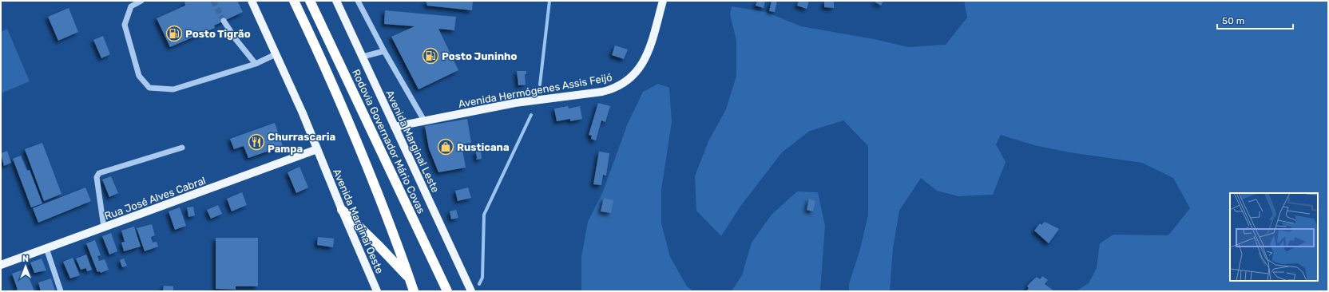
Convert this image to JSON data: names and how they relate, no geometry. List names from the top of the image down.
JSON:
{
  "streets": {
    "highway": ["Rodovia Governador Mário Covas"],
    "main road": [
      "Avenida Hermógenes Assis Feijó",
      "Avenida Marginal Leste",
      "Rua José Alves Cabral",
      "Avenida Marginal Oeste"
    ]
  },
  "crossings": [
    ["Avenida Hermógenes Assis Feijó", "Avenida Marginal Leste"],
    ["Rua José Alves Cabral", "Avenida Marginal Oeste"]
  ],
  "places": {
    "fuel station": ["Posto Tigrão", "Posto Juninho"],
    "restaurant": ["Churrascaria Pampa"],
    "shop": ["Rusticana"]
  },
  "scale_bar": "50 m",
  "north": "top"
}
